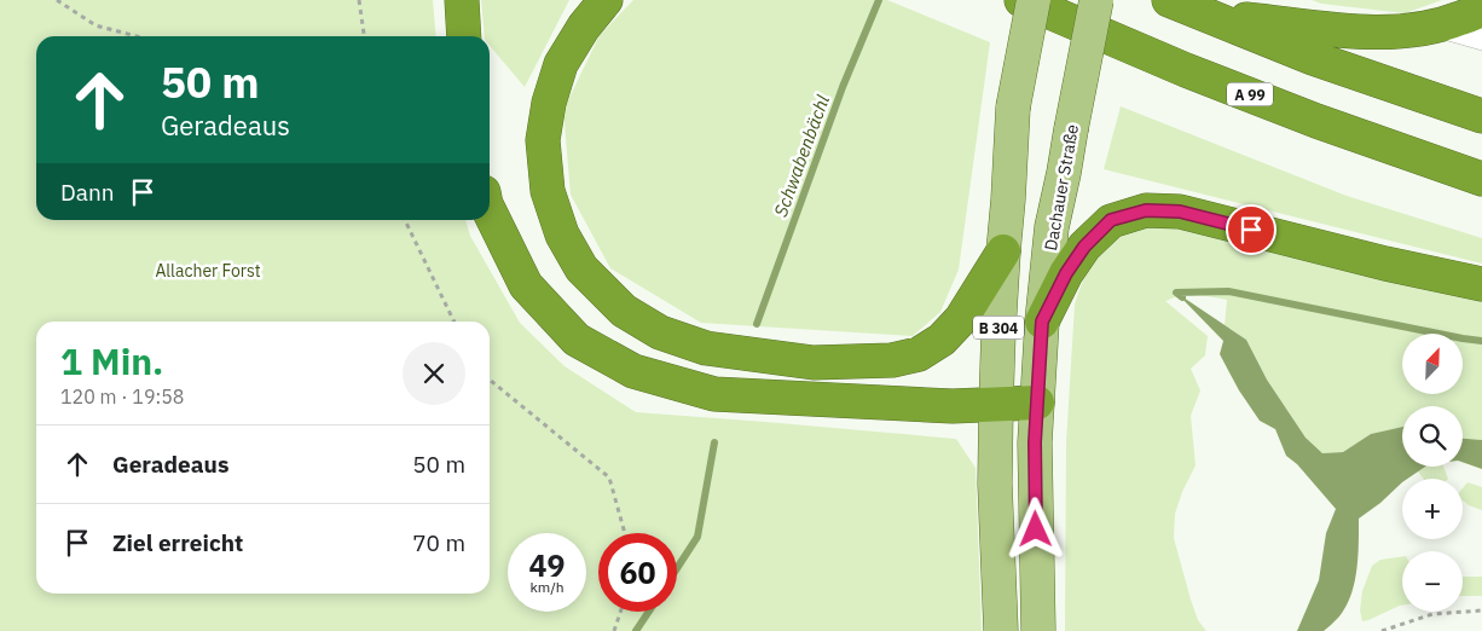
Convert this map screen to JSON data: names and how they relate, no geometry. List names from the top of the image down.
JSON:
{
  "streets": {
    "highway": ["A 99"],
    "main road": ["Dachauer Straße", "B 304"]
  },
  "water": ["Schwabenbächl"],
  "parks": ["Allacher Forst"],
  "north": "top right",
  "page": {
    "turn": ["50 m", "Geradeaus"],
    "then": "Dann",
    "heading": ["1 Min.", "120 m · 19:58"],
    "map_buttons": ["+", "−"],
    "list": [
      {
        "name": "Geradeaus",
        "value": "50 m"
      },
      {
        "name": "Ziel erreicht",
        "value": "70 m"
      }
    ],
    "speed": "49 km/h",
    "limit": "60"
  }
}
